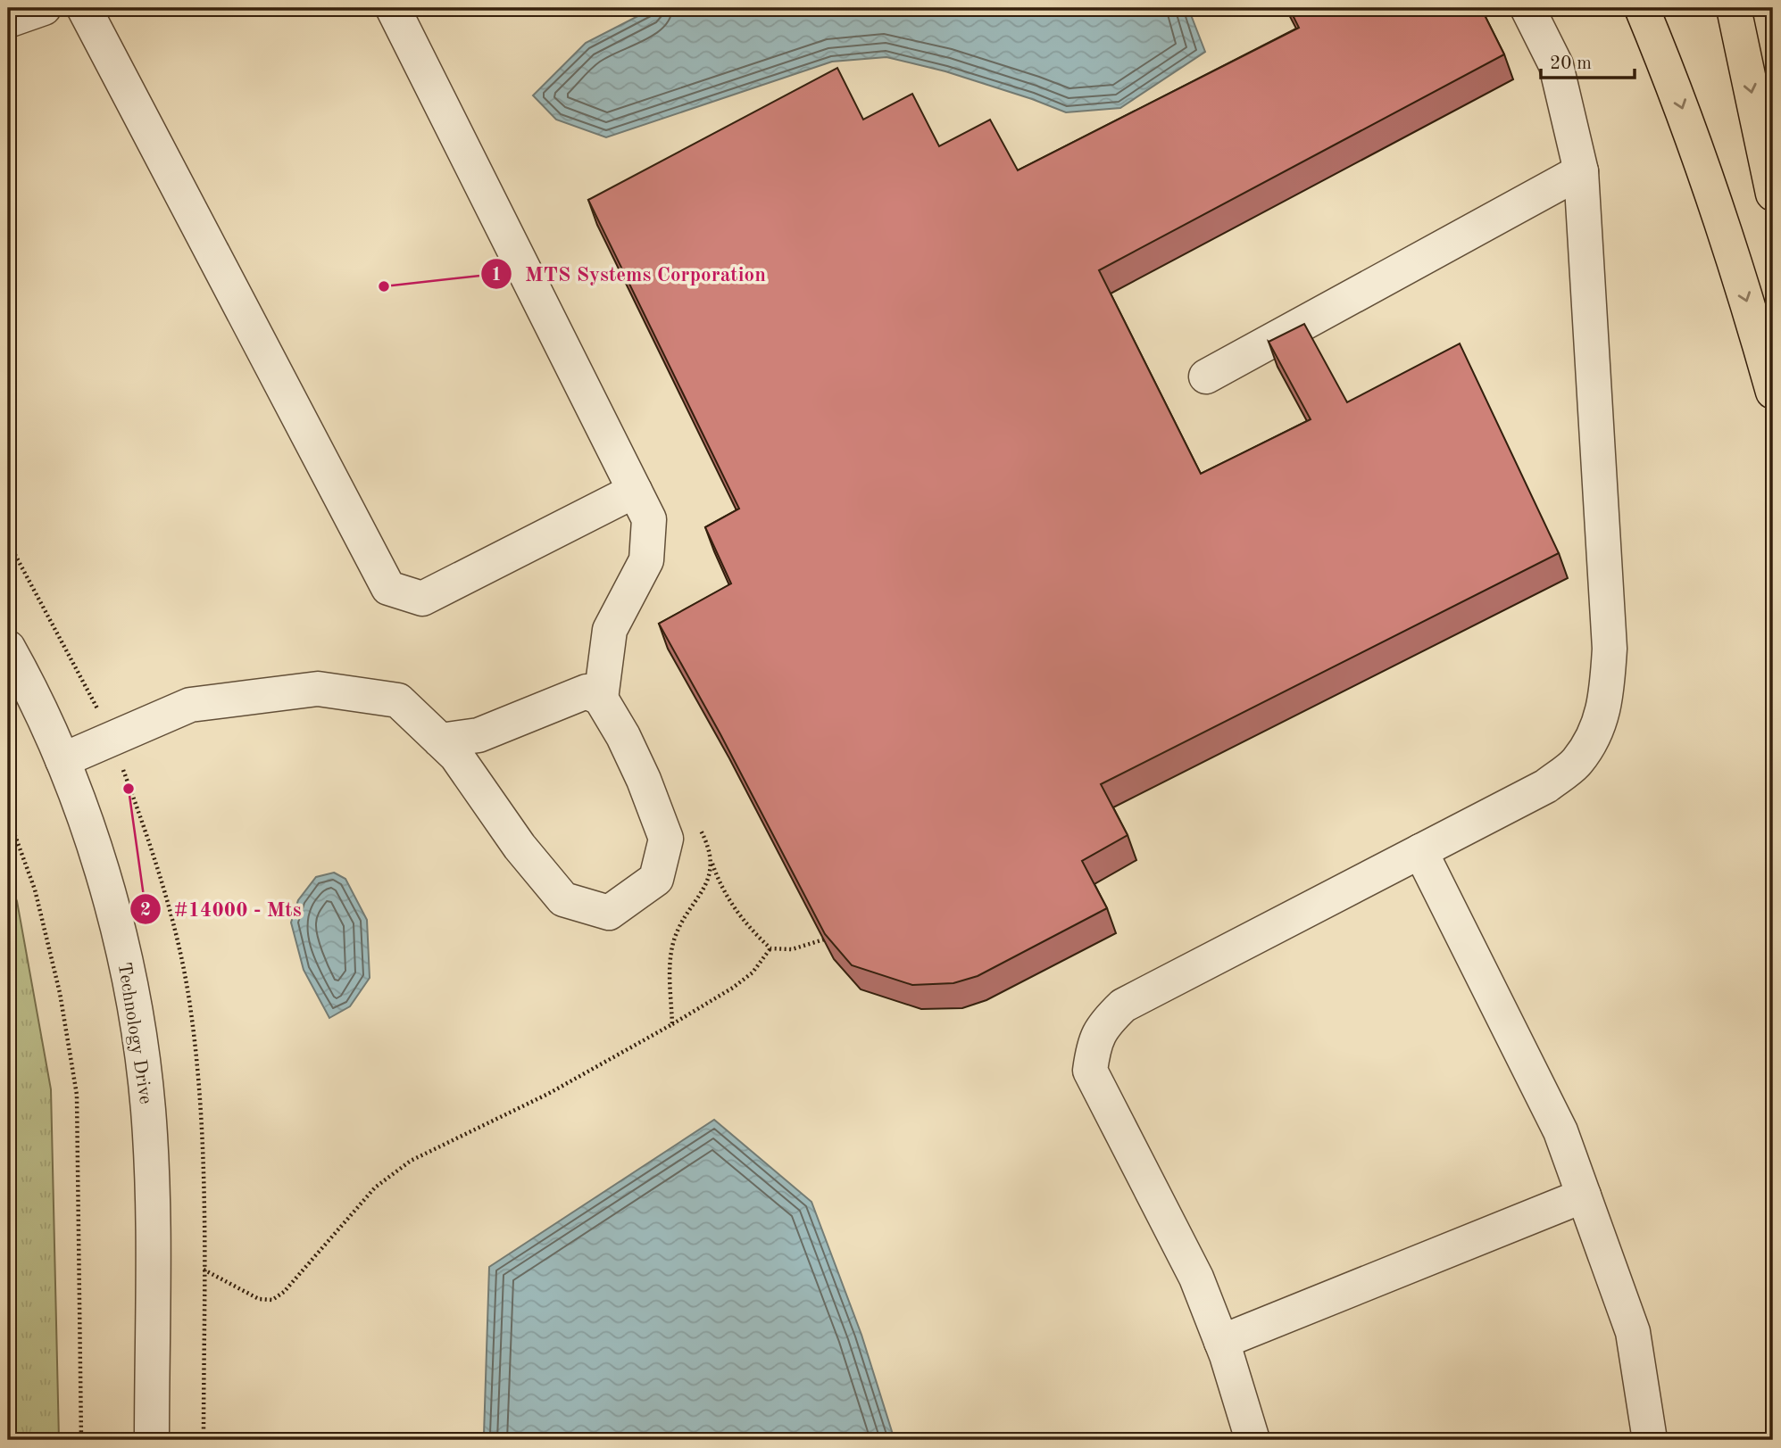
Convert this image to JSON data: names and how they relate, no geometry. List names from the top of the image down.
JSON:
{
  "streets": {
    "street": ["Technology Drive"]
  },
  "places": ["MTS Systems Corporation", "#14000 - Mts"],
  "scale_bar": "20 m"
}
